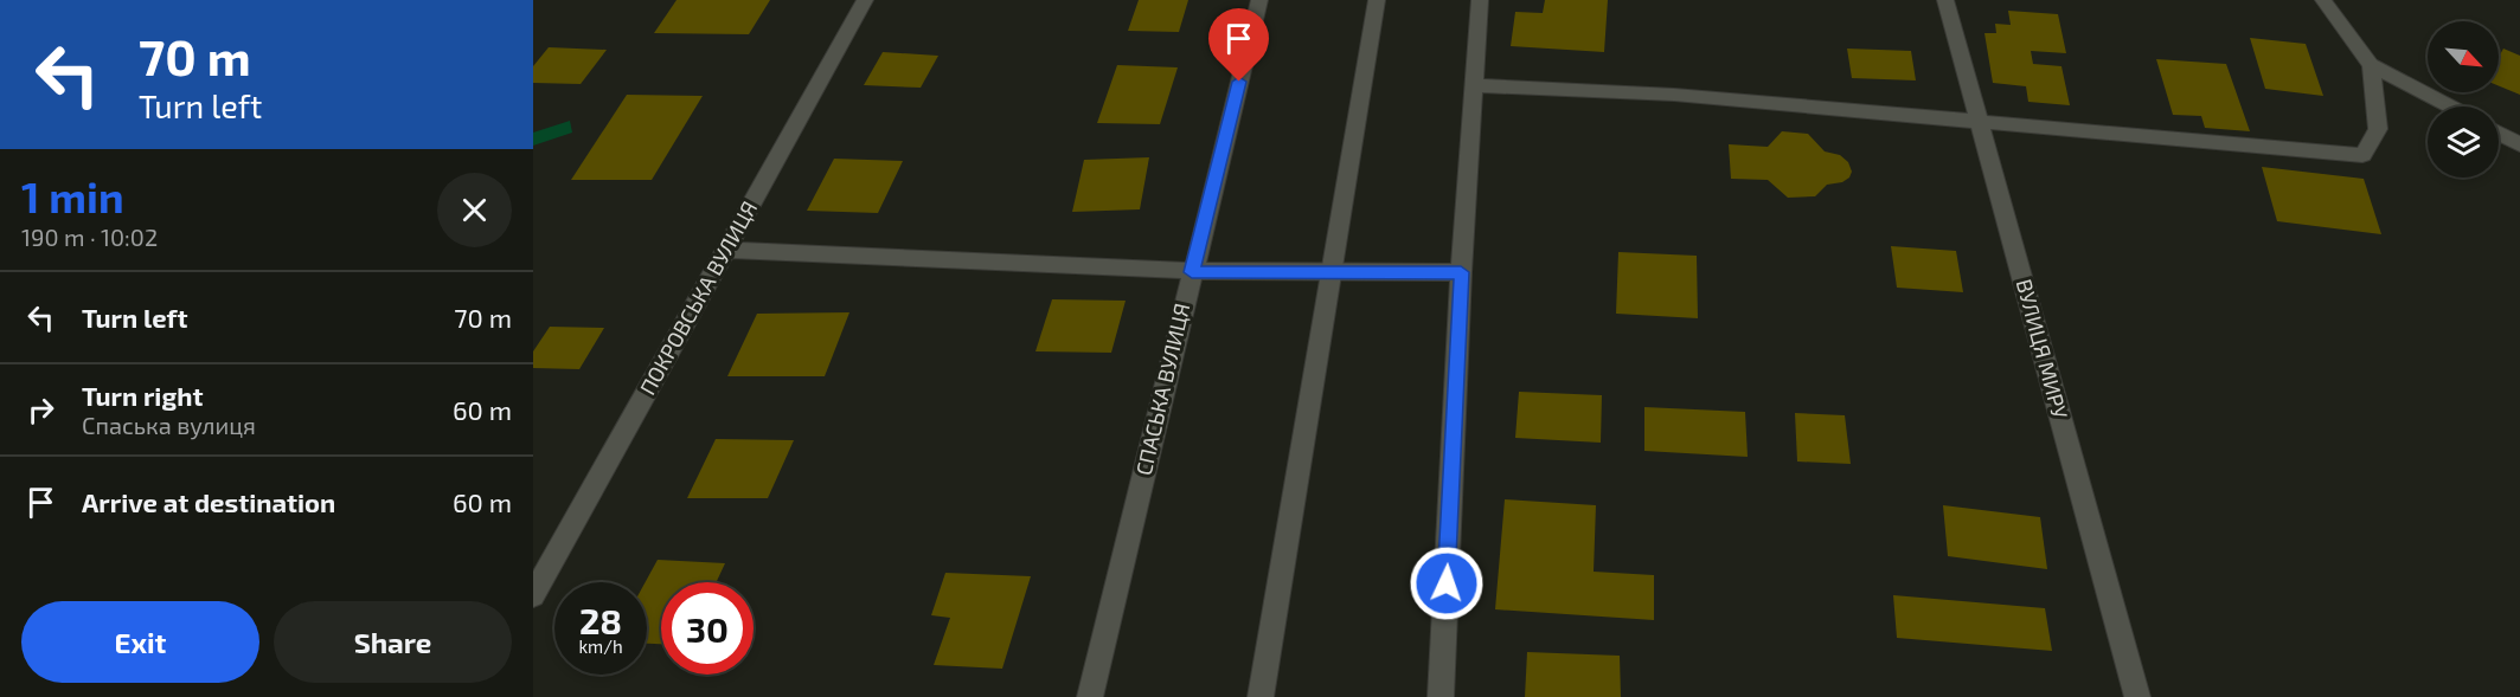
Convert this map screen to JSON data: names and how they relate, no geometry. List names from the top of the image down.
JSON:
{
  "streets": {
    "street": ["ПОКРОВСЬКА ВУЛИЦЯ", "ВУЛИЦЯ МИРУ", "СПАСЬКА ВУЛИЦЯ"]
  },
  "north": "bottom right",
  "page": {
    "turn": ["70 m", "Turn left"],
    "heading": ["1 min", "190 m · 10:02"],
    "list": [
      {
        "name": "Turn left",
        "value": "70 m"
      },
      {
        "name": "Turn right",
        "note": "Спаська вулиця",
        "value": "60 m"
      },
      {
        "name": "Arrive at destination",
        "value": "60 m"
      }
    ],
    "speed": "28 km/h",
    "limit": "30",
    "buttons": ["Exit", "Share"]
  }
}
